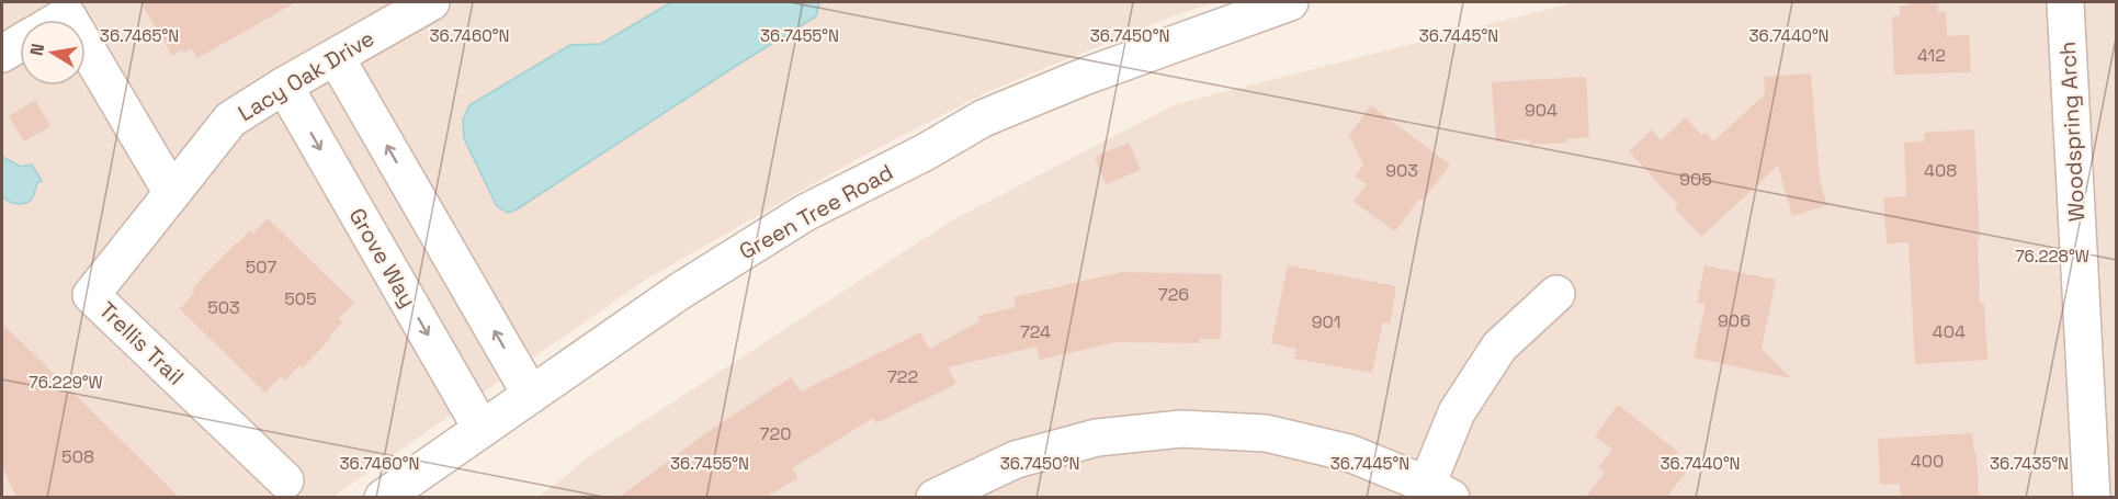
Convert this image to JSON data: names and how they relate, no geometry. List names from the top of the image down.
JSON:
{
  "streets": {
    "street": [
      "Lacy Oak Drive",
      "Woodspring Arch",
      "Green Tree Road",
      "Grove Way",
      "Trellis Trail"
    ]
  },
  "crossings": [
    ["Lacy Oak Drive", "Grove Way"],
    ["Lacy Oak Drive", "Trellis Trail"],
    ["Green Tree Road", "Grove Way"]
  ],
  "house_numbers": [
    "412",
    "904",
    "903",
    "408",
    "905",
    "507",
    "726",
    "505",
    "503",
    "906",
    "901",
    "724",
    "404",
    "722",
    "720",
    "508",
    "400"
  ],
  "north": "left",
  "coordinates": [
    "36.7465°N",
    "36.7460°N",
    "36.7455°N",
    "36.7450°N",
    "36.7445°N",
    "36.7440°N",
    "76.228°W",
    "76.229°W",
    "36.7435°N"
  ]
}
